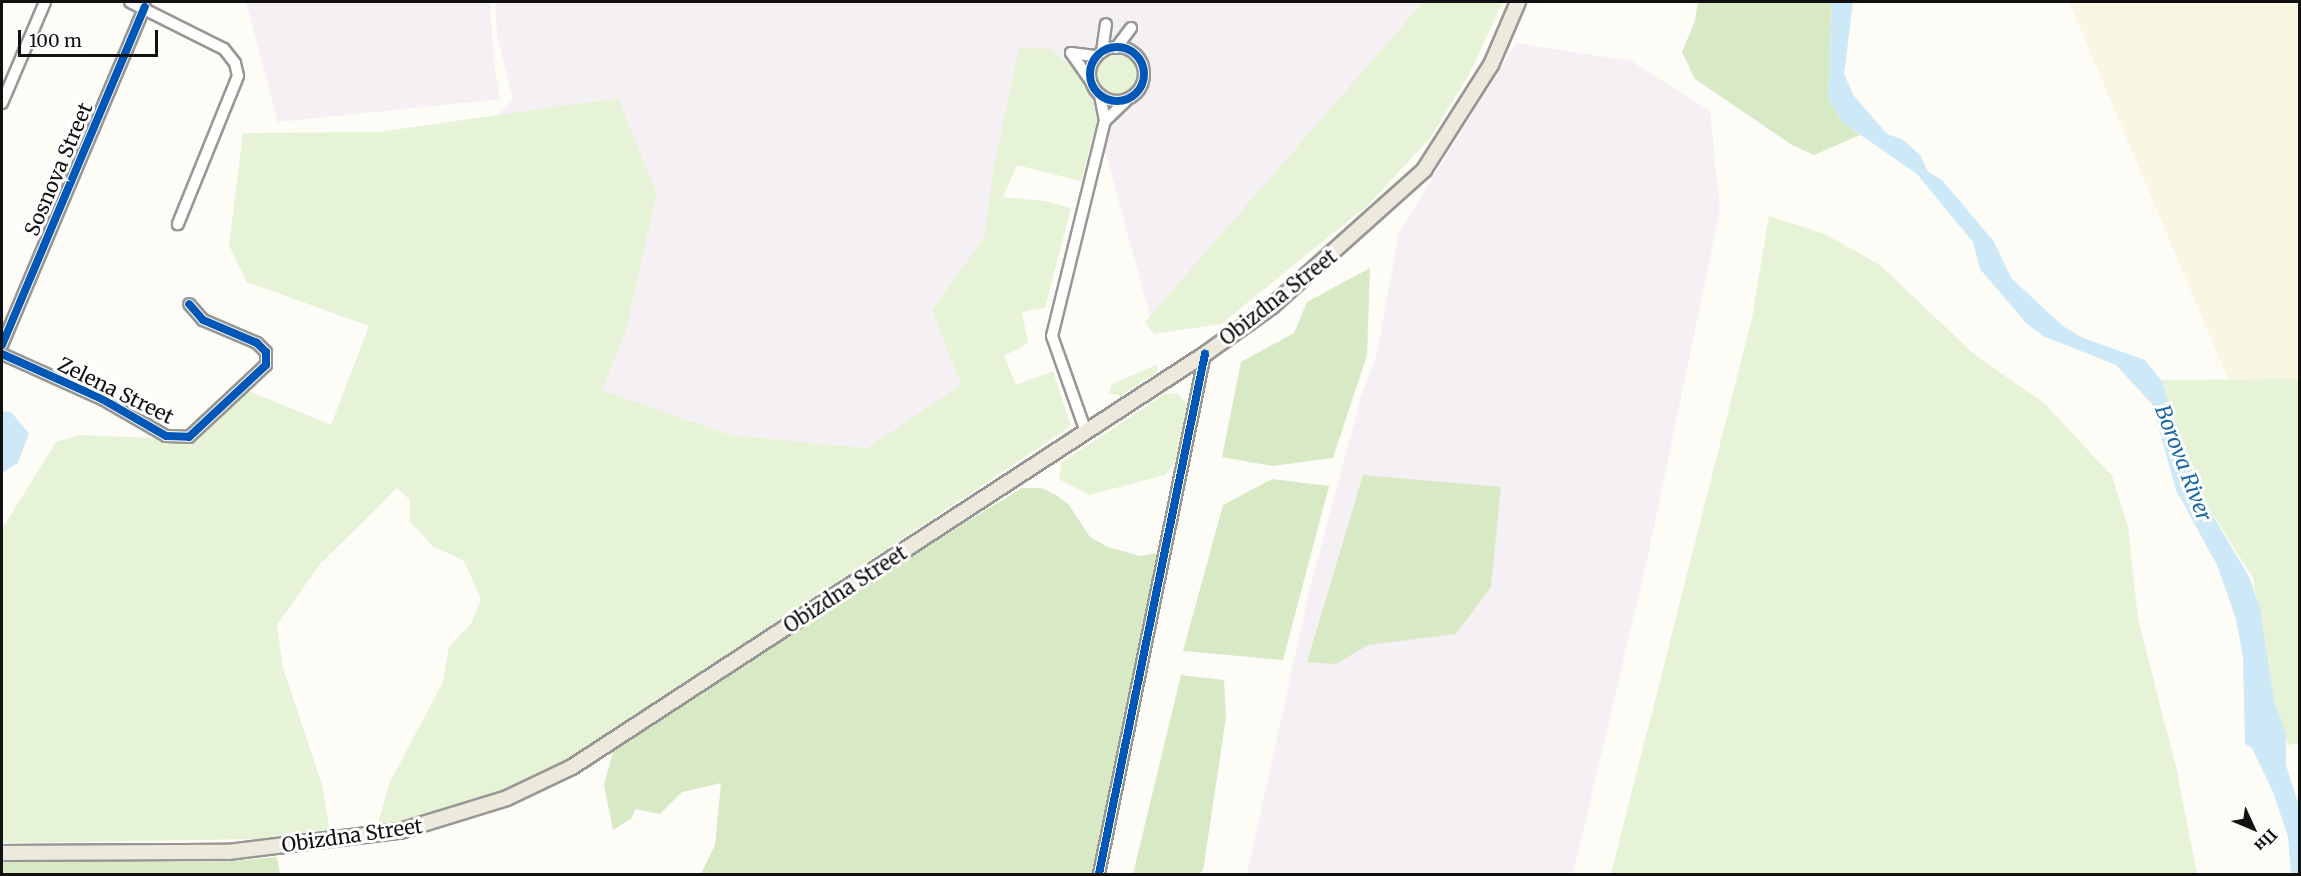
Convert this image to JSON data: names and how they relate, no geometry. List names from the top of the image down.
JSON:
{
  "streets": {
    "main road": ["Obizdna Street"],
    "street": ["Sosnova Street", "Zelena Street"]
  },
  "water": ["Borova River"],
  "scale_bar": "100 m",
  "north": "bottom right"
}
